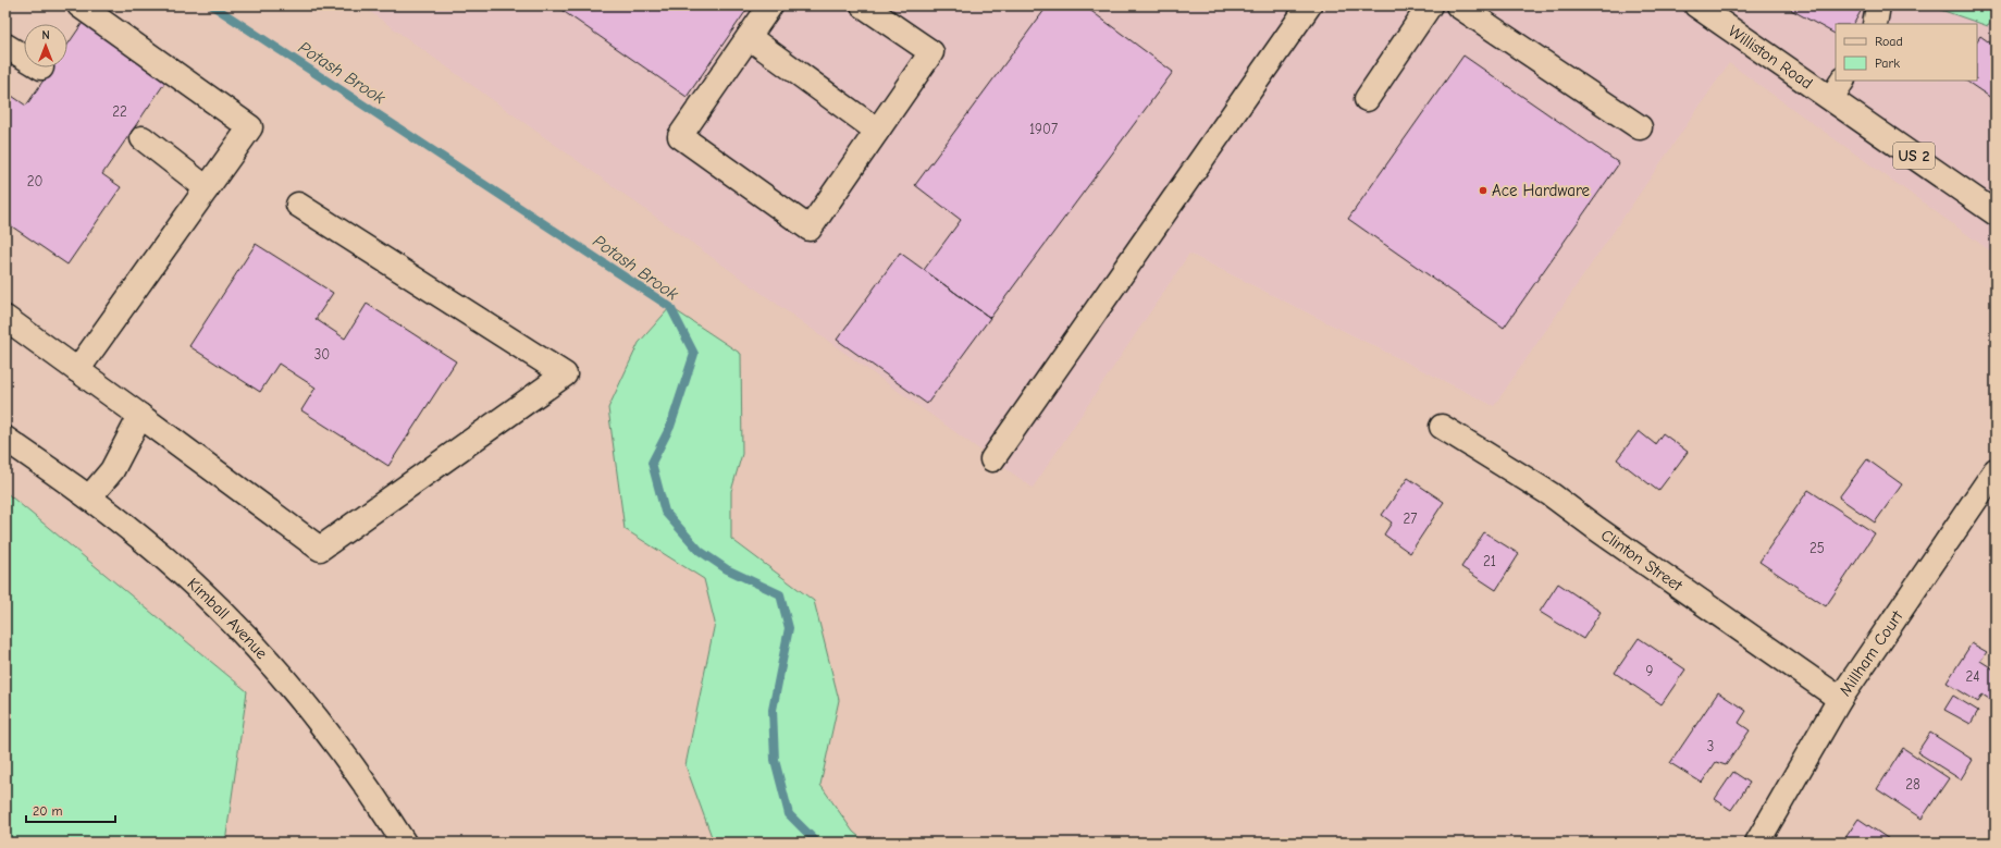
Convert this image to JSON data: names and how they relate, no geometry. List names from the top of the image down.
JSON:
{
  "streets": {
    "main road": [
      "Williston Road",
      "US 2",
      "Clinton Street",
      "Kimball Avenue",
      "Millham Court"
    ]
  },
  "crossings": [
    ["Clinton Street", "Millham Court"]
  ],
  "water": ["Potash Brook"],
  "places": ["Ace Hardware"],
  "house_numbers": [
    "22",
    "1907",
    "20",
    "30",
    "27",
    "25",
    "21",
    "9",
    "24",
    "3",
    "28"
  ],
  "legend": ["Road", "Park"],
  "scale_bar": "20 m",
  "north": "top"
}
